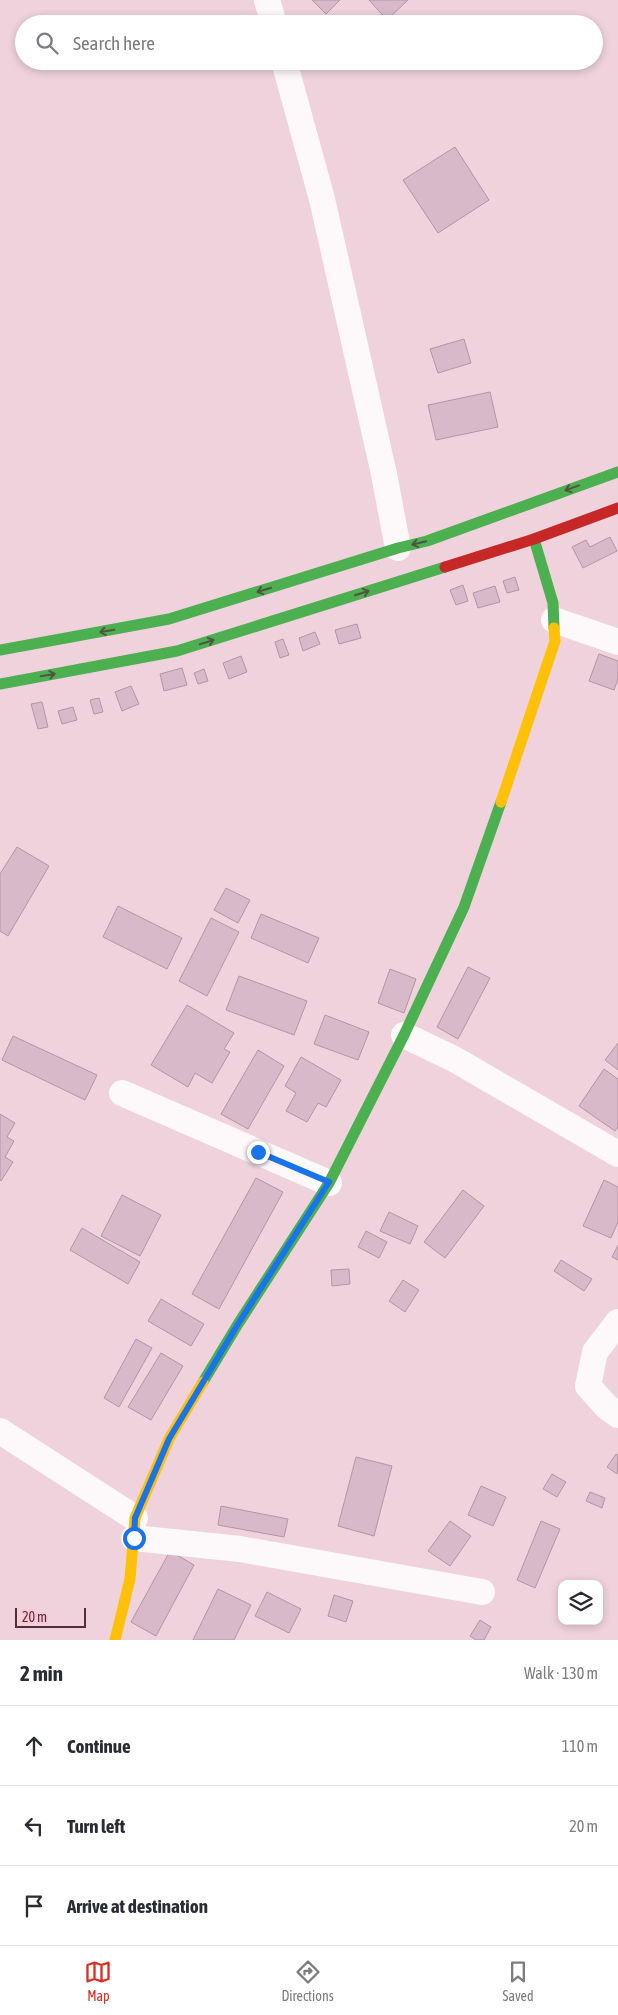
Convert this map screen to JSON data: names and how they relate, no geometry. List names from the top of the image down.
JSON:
{
  "scale_bar": "20 m",
  "page": {
    "search": "Search here",
    "scale": "20 m",
    "heading": ["2 min", "Walk · 130 m"],
    "list": [
      ["Continue", "110 m"],
      ["Turn left", "20 m"],
      "Arrive at destination"
    ],
    "nav": ["Map", "Directions", "Saved"]
  }
}
